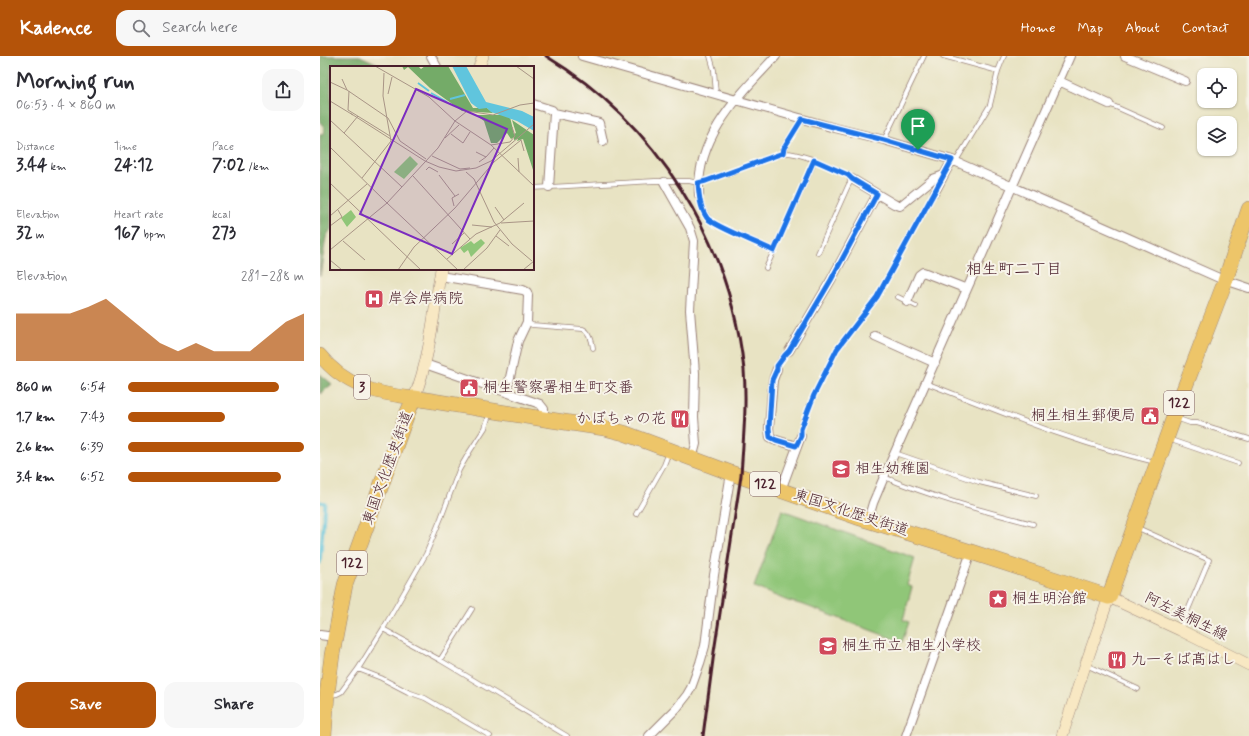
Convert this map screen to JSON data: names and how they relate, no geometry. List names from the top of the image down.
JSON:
{
  "streets": {
    "highway": ["122", "東国文化歴史街道"],
    "main road": ["3", "阿左美桐生線"]
  },
  "crossings": [
    ["3", "東国文化歴史街道"],
    ["122", "東国文化歴史街道"],
    ["122", "阿左美桐生線"],
    ["東国文化歴史街道", "阿左美桐生線"]
  ],
  "districts": ["相生町二丁目"],
  "places": {
    "hospital": ["岸会岸病院"],
    "public building": ["桐生警察署相生町交番", "桐生相生郵便局"],
    "restaurant": ["かぼちゃの花", "九一そば髙はし"],
    "school or university": ["相生幼稚園", "桐生市立 相生小学校"],
    "place": ["桐生明治館"]
  },
  "page": {
    "header": "Kadence",
    "search": "Search here",
    "nav": [
      "Home",
      "Map",
      "About",
      "Contact"
    ],
    "heading": ["Morning run", "06:53 · 4 × 860 m"],
    "stats": [
      ["Distance", "3.44 km"],
      ["Time", "24:12"],
      ["Pace", "7:02 /km"],
      ["Elevation", "32 m"],
      ["Heart rate", "167 bpm"],
      ["kcal", "273"]
    ],
    "chart": ["Elevation", "281–288 m"],
    "list": [
      {
        "name": "860 m",
        "note": "6:54"
      },
      {
        "name": "1.7 km",
        "note": "7:43"
      },
      {
        "name": "2.6 km",
        "note": "6:39"
      },
      {
        "name": "3.4 km",
        "note": "6:52"
      }
    ],
    "buttons": ["Save", "Share"]
  }
}
